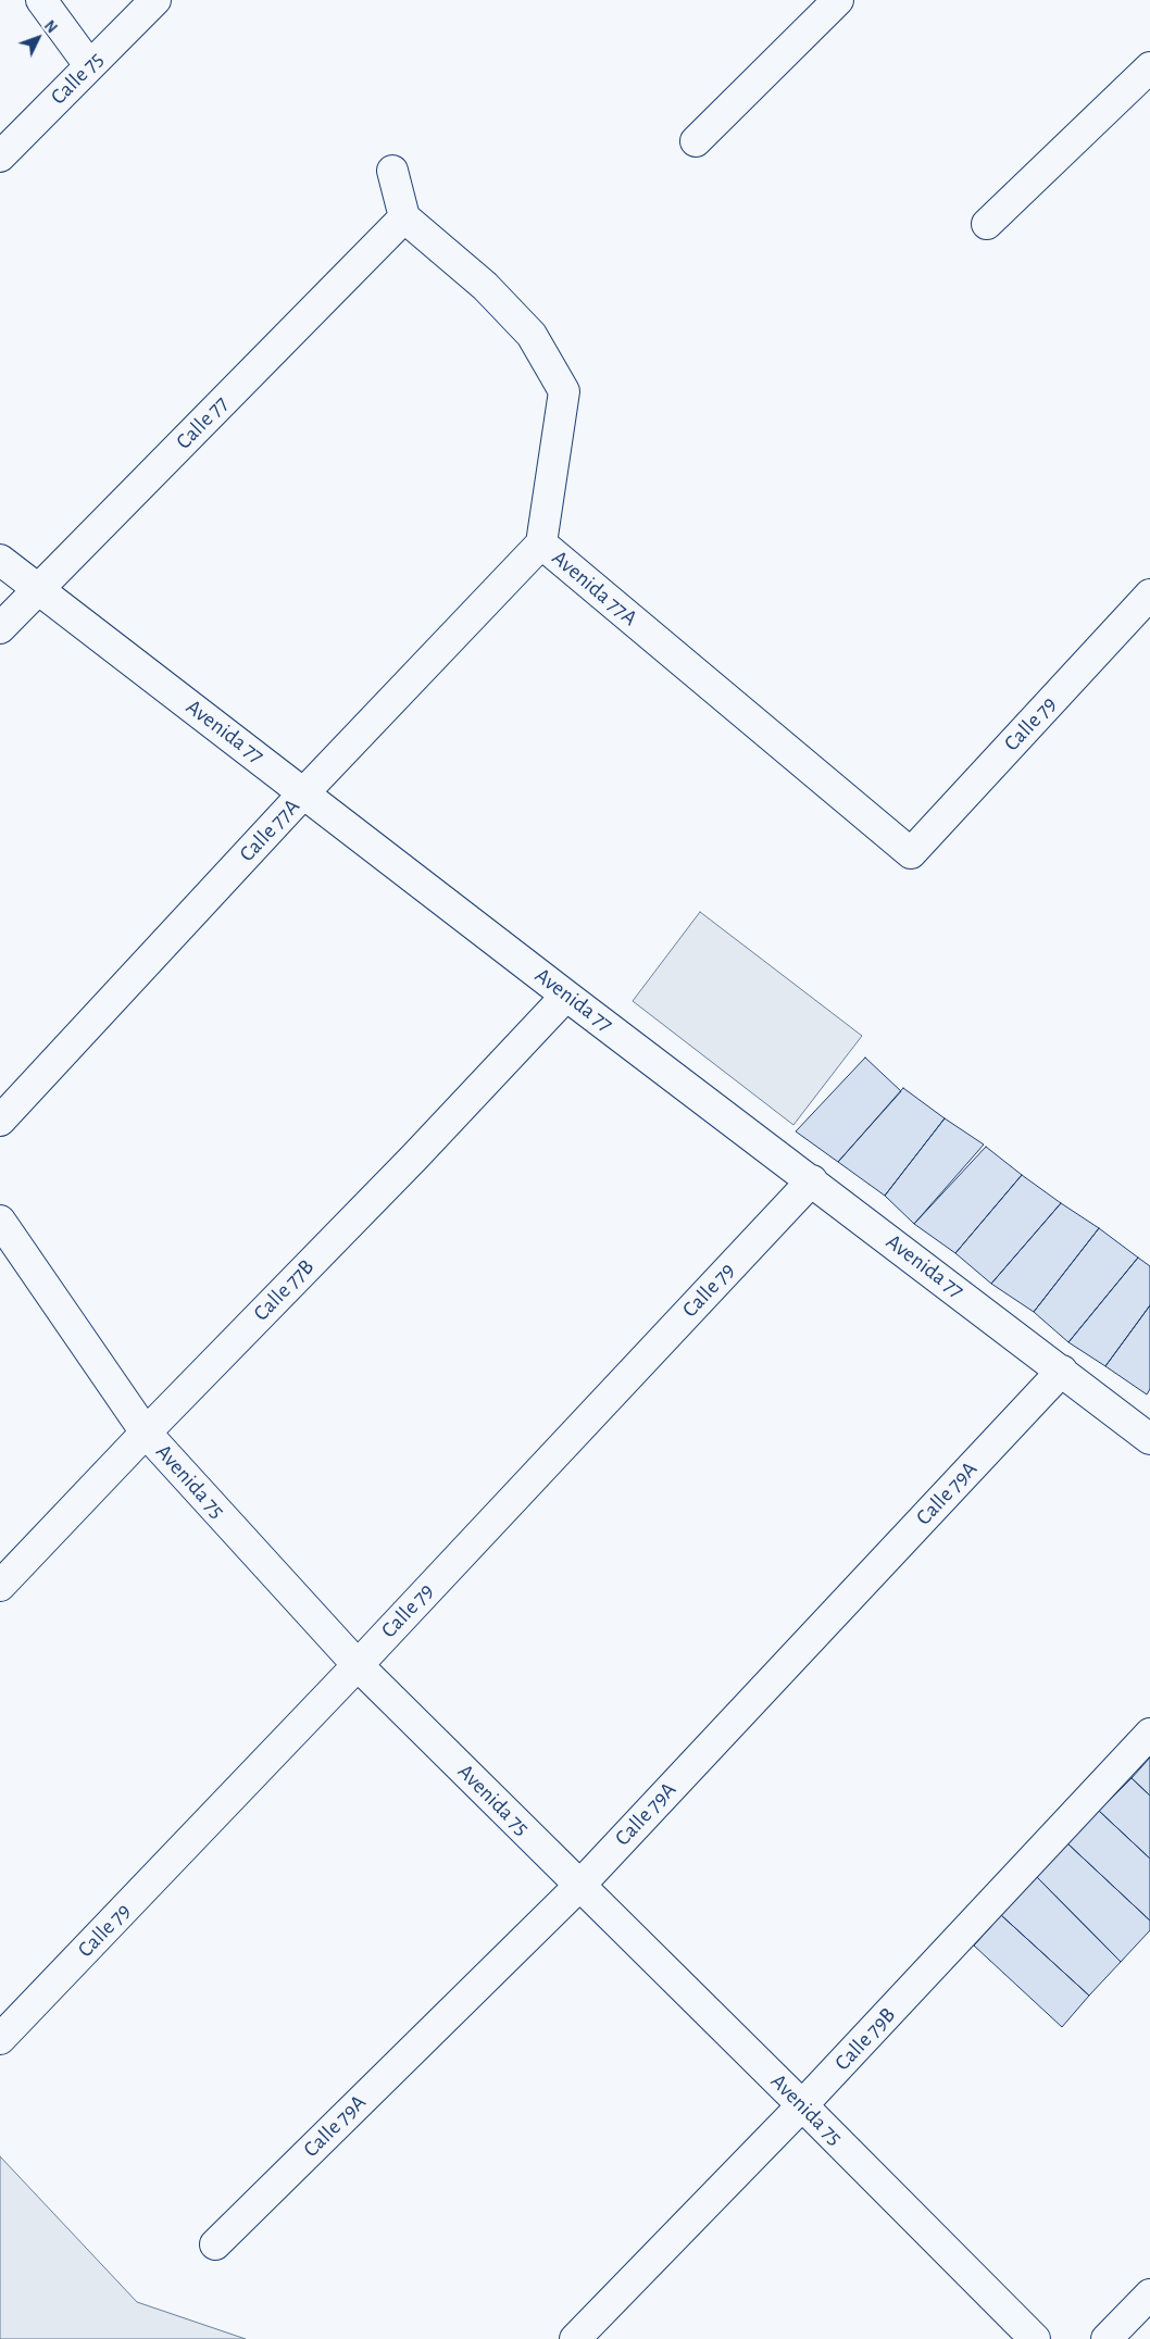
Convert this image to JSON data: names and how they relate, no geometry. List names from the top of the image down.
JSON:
{
  "streets": {
    "street": [
      "Calle 75",
      "Calle 77",
      "Avenida 77A",
      "Calle 79",
      "Avenida 77",
      "Calle 77A",
      "Calle 77B",
      "Avenida 75",
      "Calle 79A",
      "Calle 79B"
    ]
  },
  "crossings": [
    ["Calle 77", "Avenida 77A"],
    ["Calle 77", "Avenida 77"],
    ["Avenida 77A", "Calle 79"],
    ["Avenida 77A", "Calle 77A"],
    ["Calle 79", "Avenida 77"],
    ["Calle 79", "Avenida 75"],
    ["Avenida 77", "Calle 77A"],
    ["Avenida 77", "Calle 77B"],
    ["Avenida 77", "Calle 79A"],
    ["Calle 77B", "Avenida 75"],
    ["Avenida 75", "Calle 79A"],
    ["Avenida 75", "Calle 79B"]
  ],
  "north": "top right"
}
